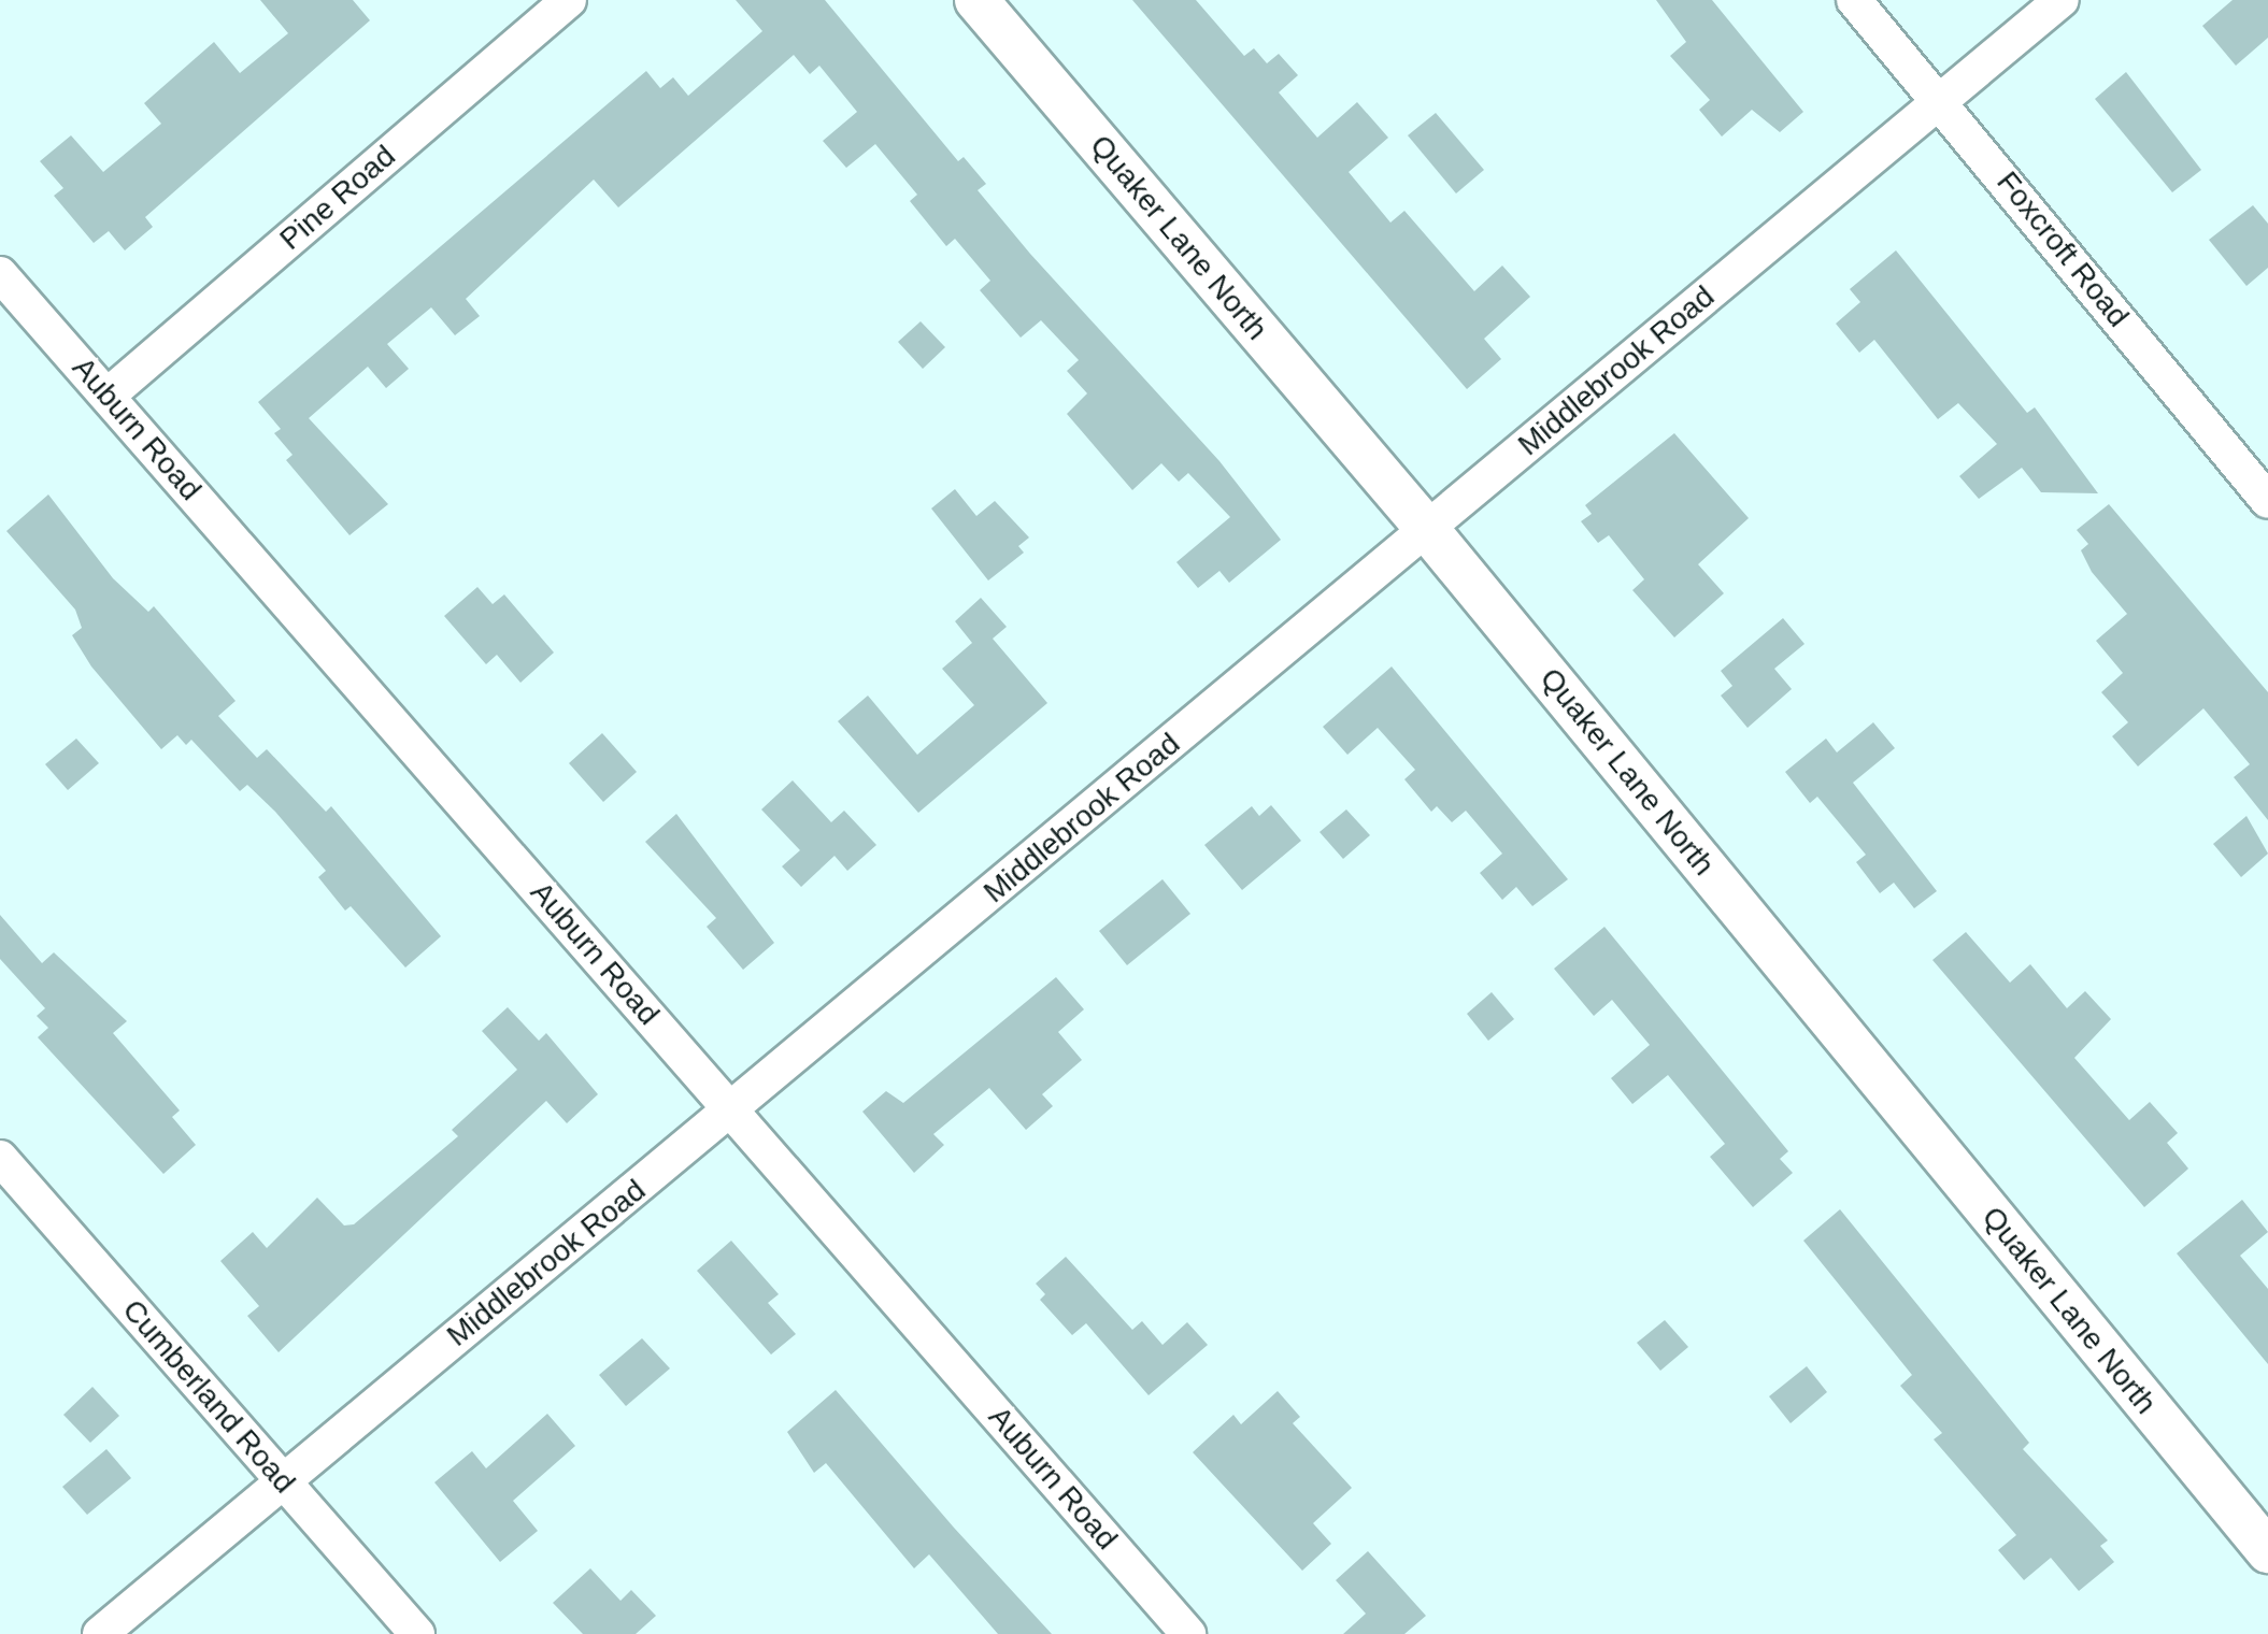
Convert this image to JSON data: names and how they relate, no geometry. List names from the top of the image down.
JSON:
{
  "streets": {
    "street": [
      "Pine Road",
      "Quaker Lane North",
      "Foxcroft Road",
      "Middlebrook Road",
      "Auburn Road",
      "Cumberland Road"
    ]
  },
  "crossings": [
    ["Pine Road", "Auburn Road"],
    ["Quaker Lane North", "Middlebrook Road"],
    ["Foxcroft Road", "Middlebrook Road"],
    ["Middlebrook Road", "Auburn Road"],
    ["Middlebrook Road", "Cumberland Road"]
  ]
}
